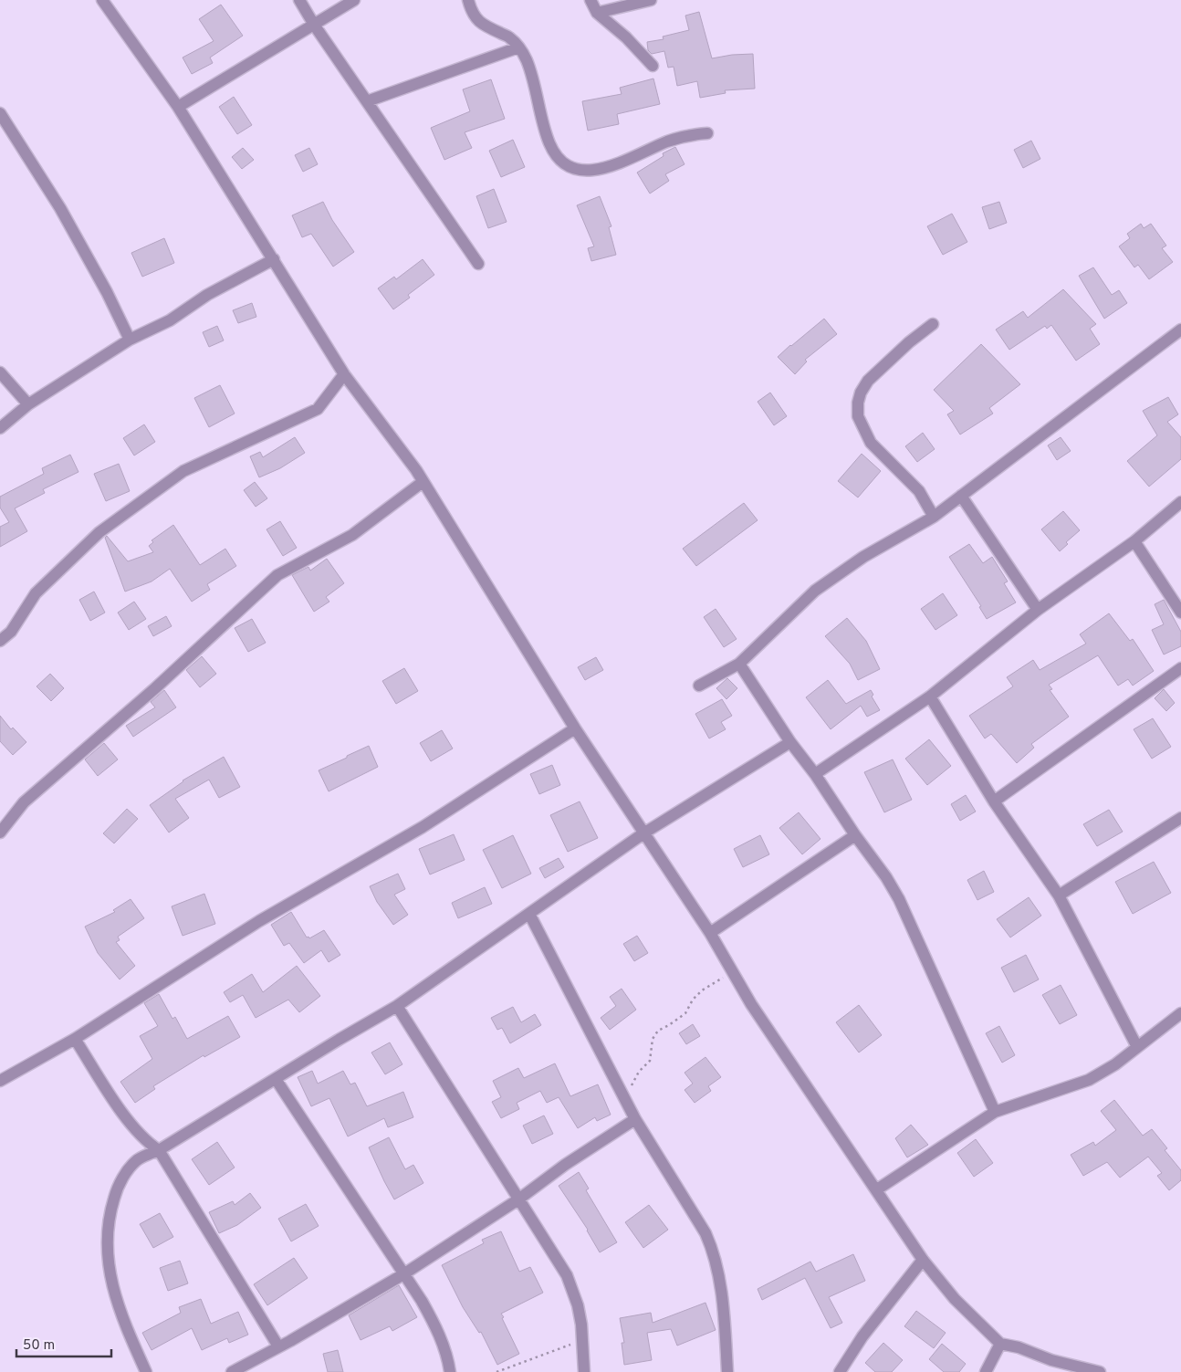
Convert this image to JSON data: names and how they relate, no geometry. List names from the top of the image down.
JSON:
{
  "scale_bar": "50 m"
}
